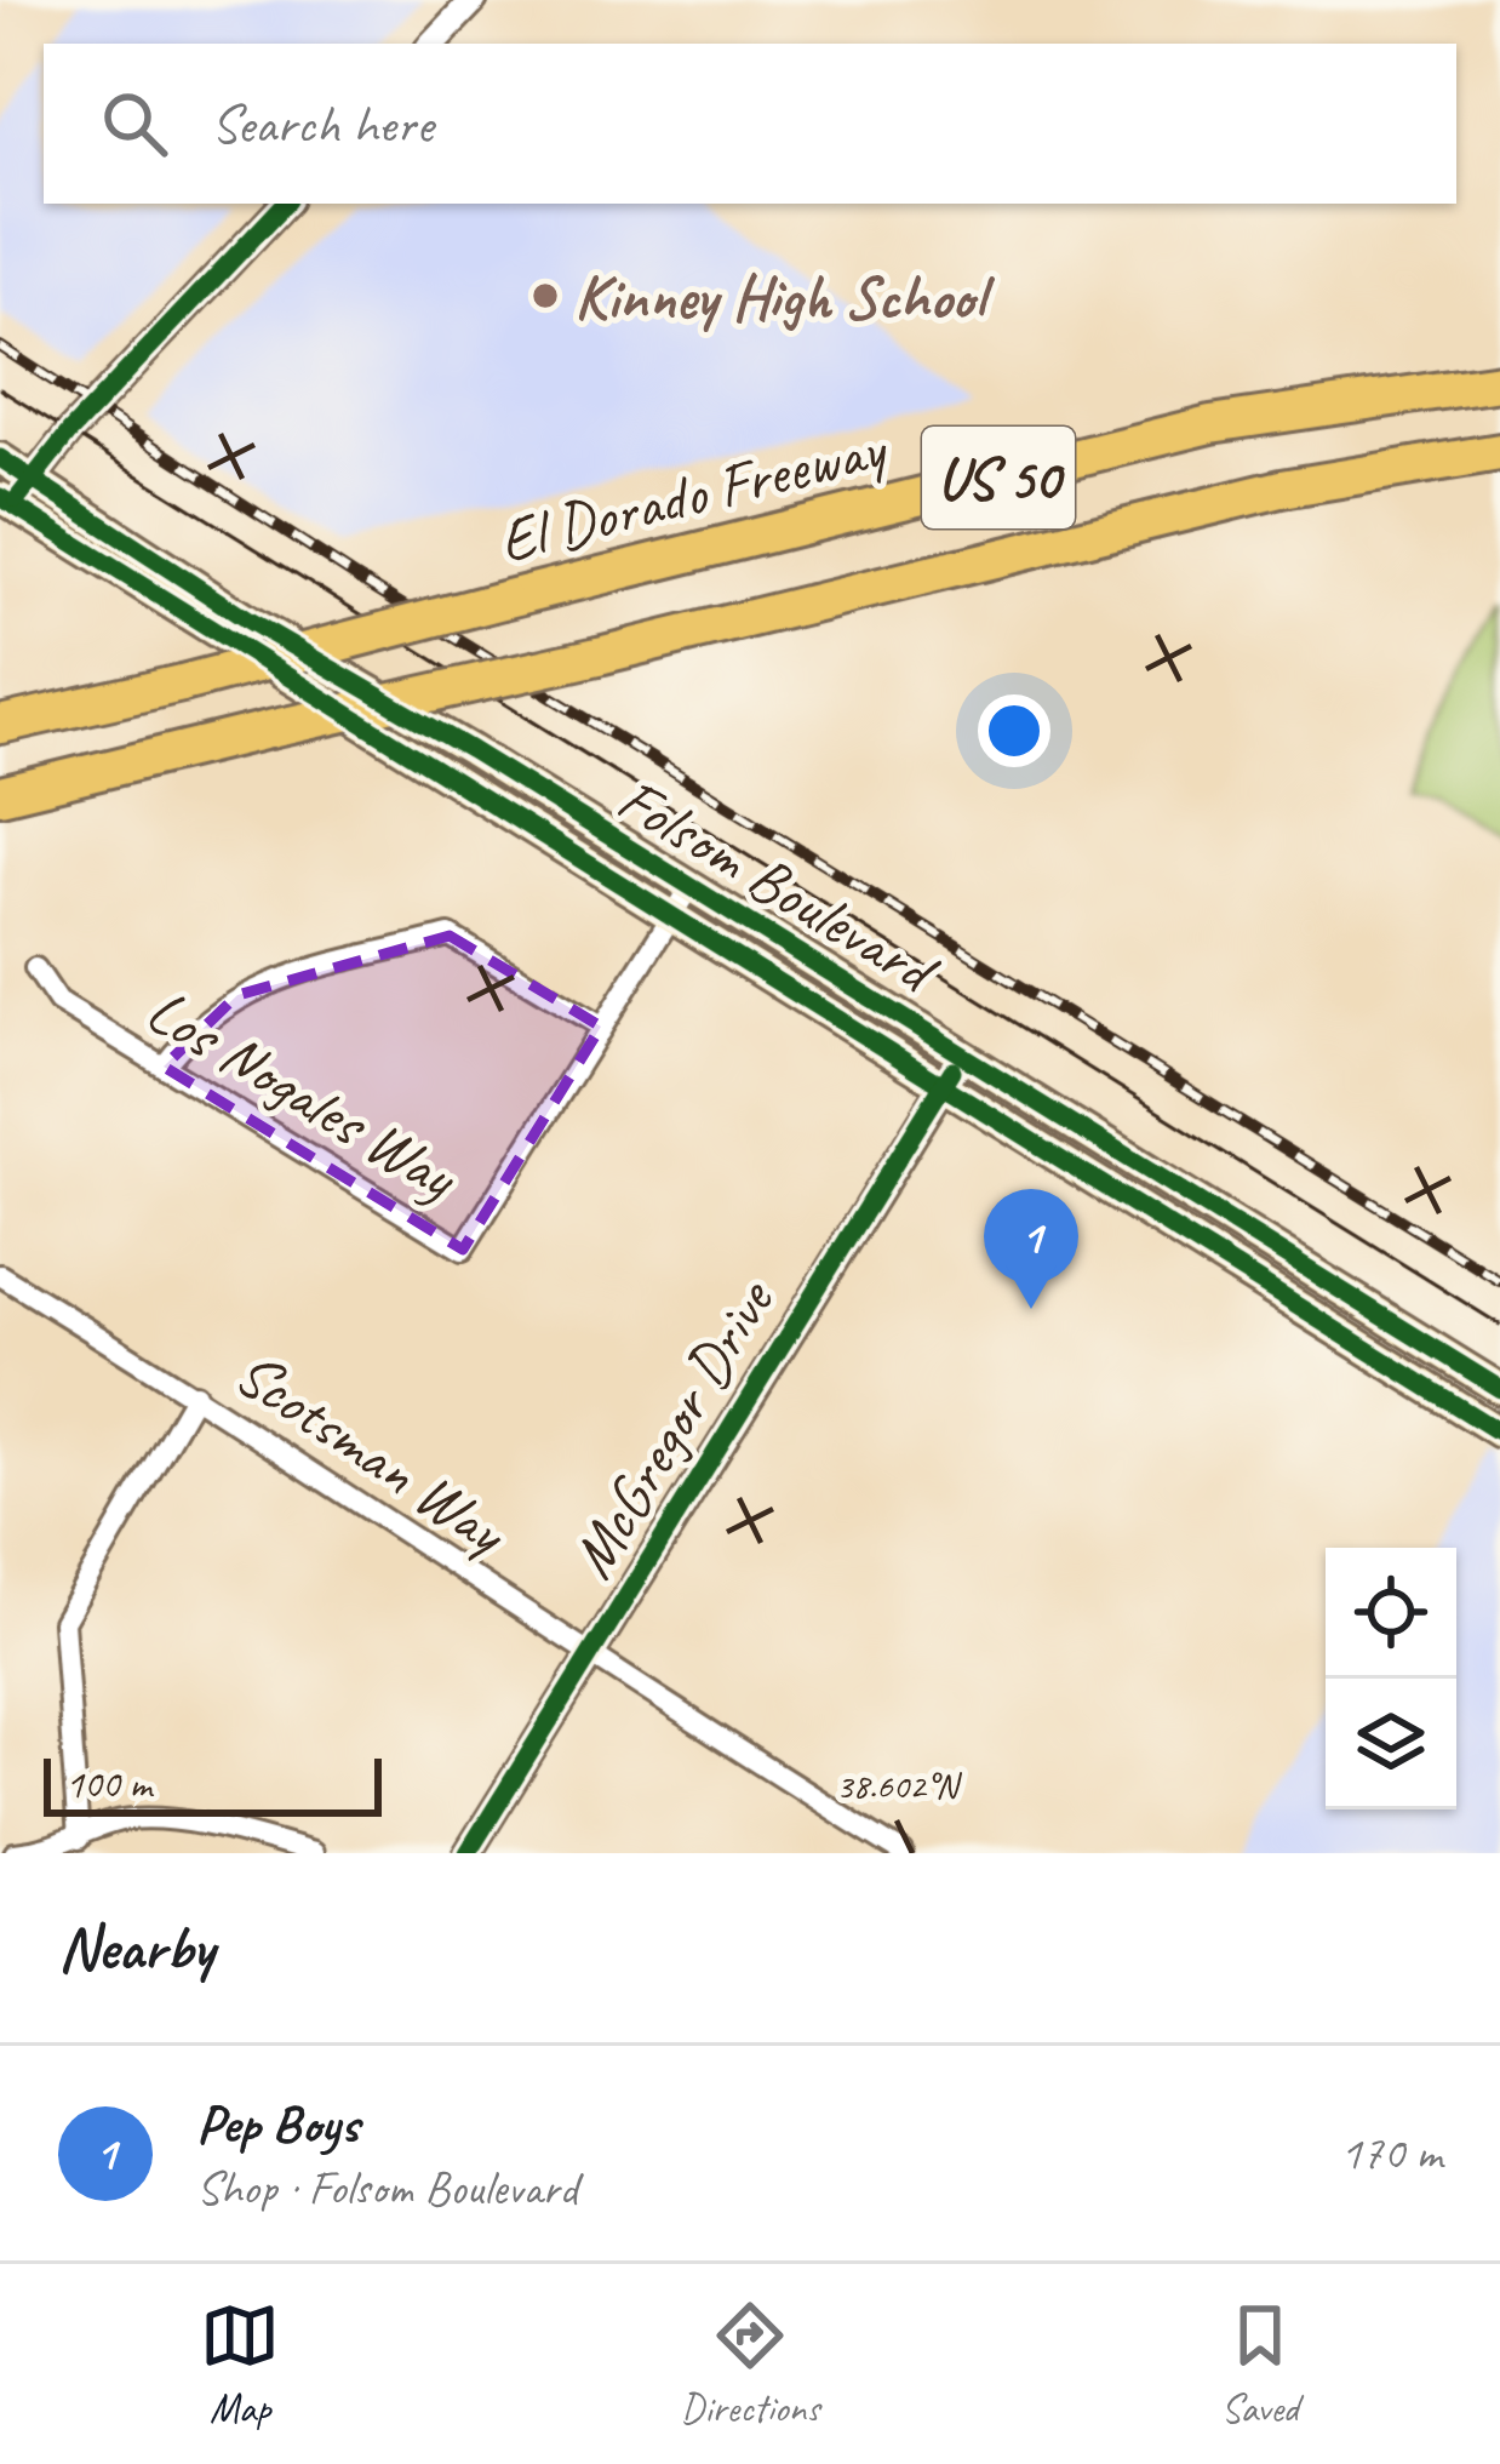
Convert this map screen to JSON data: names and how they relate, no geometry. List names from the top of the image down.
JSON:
{
  "streets": {
    "highway": ["US 50", "El Dorado Freeway"],
    "main road": ["Folsom Boulevard"],
    "street": ["Los Nogales Way", "McGregor Drive", "Scotsman Way"]
  },
  "crossings": [
    ["Folsom Boulevard", "Los Nogales Way"],
    ["Folsom Boulevard", "McGregor Drive"],
    ["McGregor Drive", "Scotsman Way"]
  ],
  "places": ["Kinney High School"],
  "scale_bar": "100 m",
  "page": {
    "search": "Search here",
    "pins": "1",
    "scale": "100 m",
    "heading": "Nearby",
    "list": [
      {
        "mark": "1",
        "name": "Pep Boys",
        "note": "Shop · Folsom Boulevard",
        "value": "170 m"
      }
    ],
    "nav": ["Map", "Directions", "Saved"]
  },
  "coordinates": ["38.602°N"]
}
